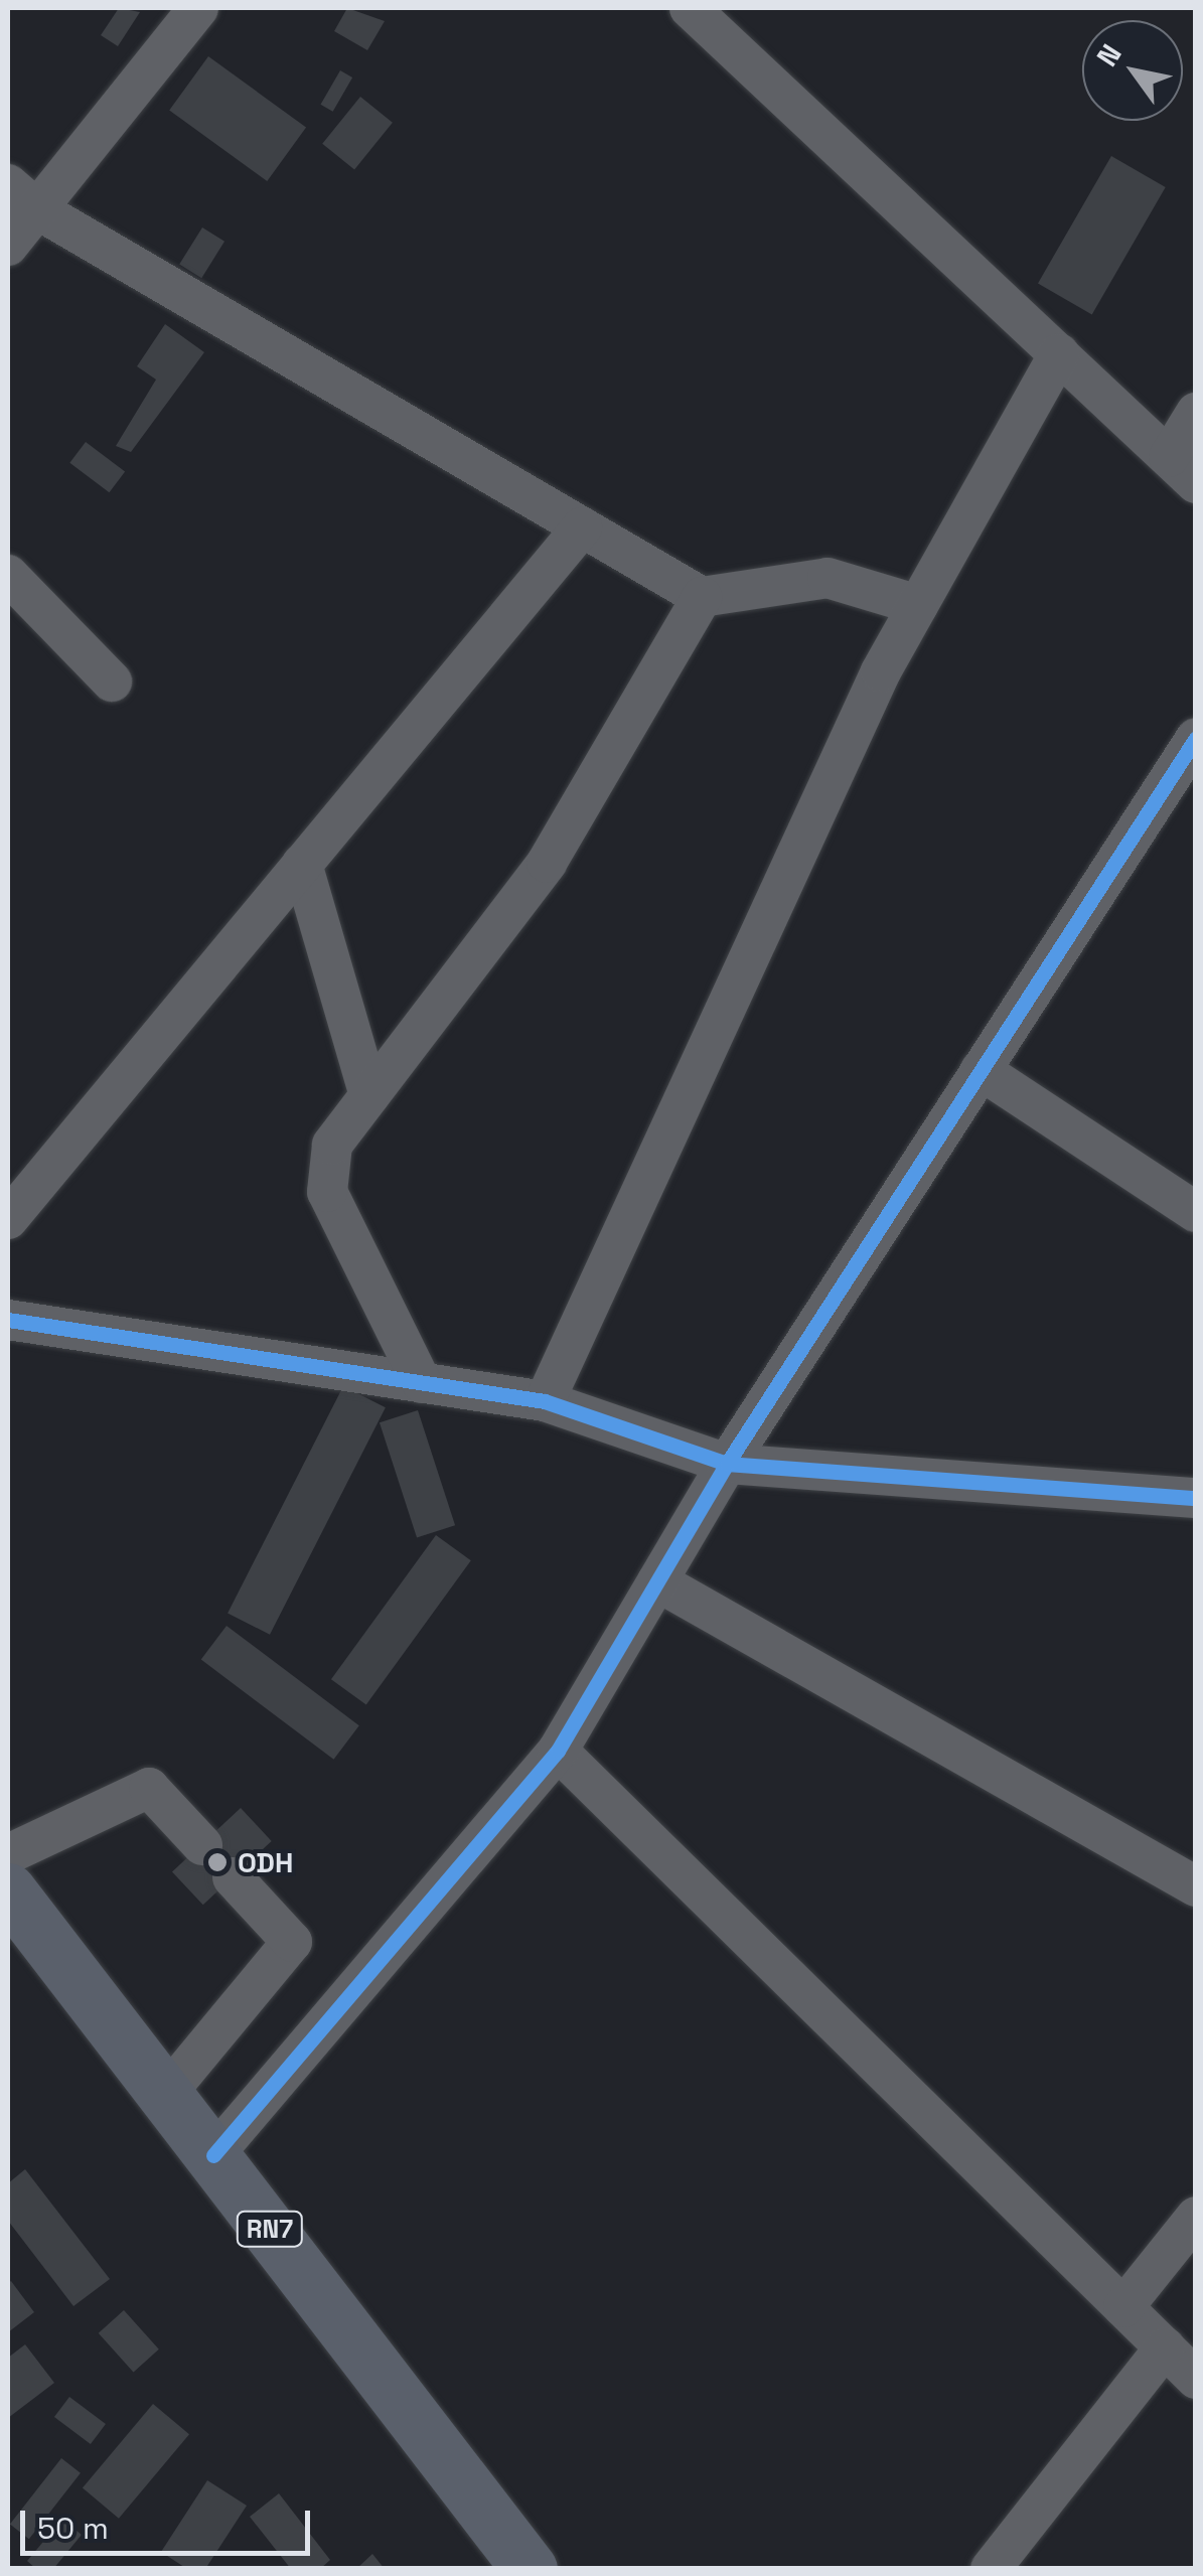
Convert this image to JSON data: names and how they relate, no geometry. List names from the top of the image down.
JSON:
{
  "streets": {
    "highway": ["RN7"]
  },
  "places": ["ODH"],
  "scale_bar": "50 m",
  "north": "top left"
}
